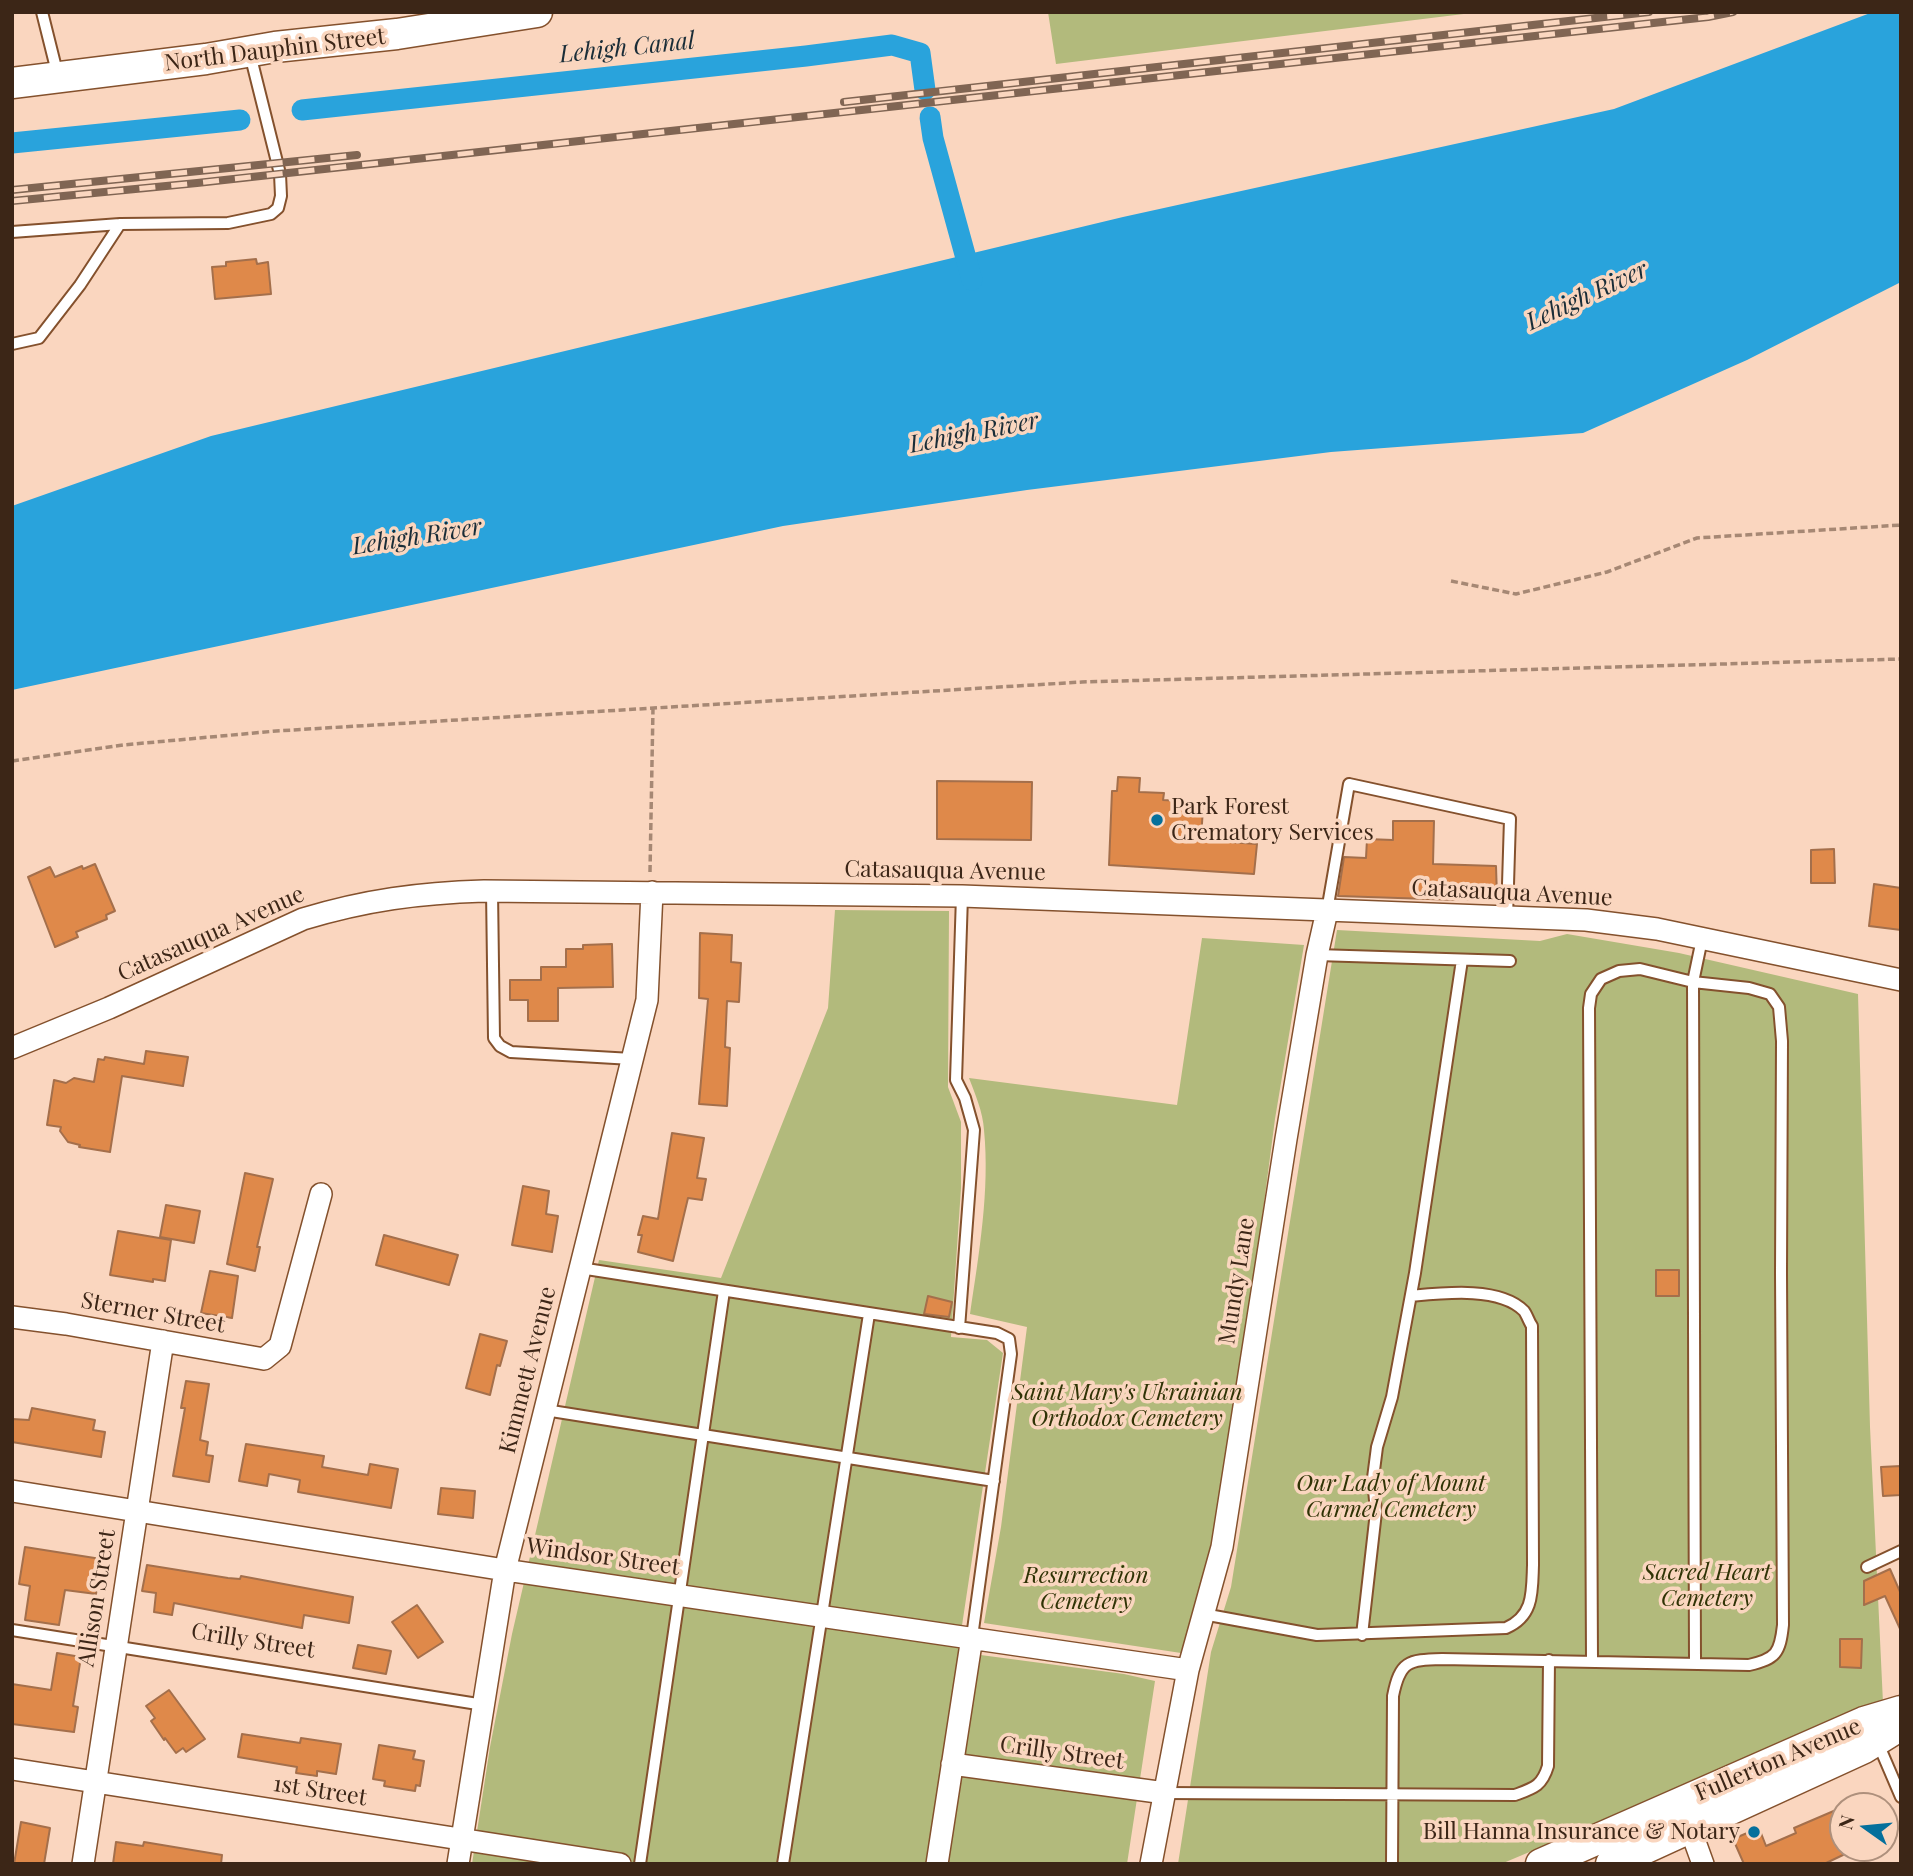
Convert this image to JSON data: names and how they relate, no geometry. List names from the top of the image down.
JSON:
{
  "streets": {
    "main road": ["North Dauphin Street", "Fullerton Avenue"],
    "street": [
      "Catasauqua Avenue",
      "Mundy Lane",
      "Sterner Street",
      "Kimmett Avenue",
      "Windsor Street",
      "Allison Street",
      "Crilly Street",
      "1st Street"
    ]
  },
  "crossings": [
    ["Catasauqua Avenue", "Mundy Lane"],
    ["Catasauqua Avenue", "Kimmett Avenue"],
    ["Mundy Lane", "Windsor Street"],
    ["Mundy Lane", "Crilly Street"],
    ["Sterner Street", "Allison Street"],
    ["Kimmett Avenue", "Windsor Street"],
    ["Kimmett Avenue", "Crilly Street"],
    ["Kimmett Avenue", "1st Street"],
    ["Windsor Street", "Allison Street"],
    ["Allison Street", "Crilly Street"],
    ["Allison Street", "1st Street"]
  ],
  "water": ["Lehigh Canal", "Lehigh River"],
  "parks": [
    "Saint Mary's Ukrainian Orthodox Cemetery",
    "Our Lady of Mount Carmel Cemetery",
    "Sacred Heart Cemetery",
    "Resurrection Cemetery"
  ],
  "places": ["Park Forest Crematory Services", "Bill Hanna Insurance & Notary"],
  "north": "left"
}
